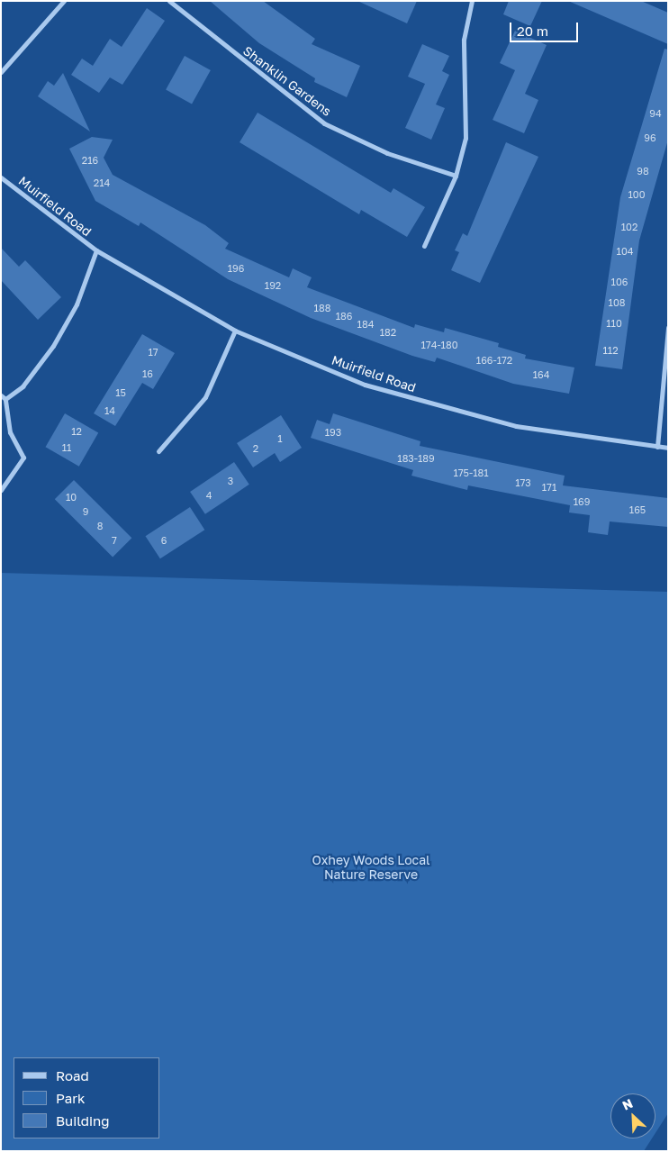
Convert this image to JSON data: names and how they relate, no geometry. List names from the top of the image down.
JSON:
{
  "streets": {
    "street": ["Shanklin Gardens", "Muirfield Road"]
  },
  "parks": ["Oxhey Woods Local Nature Reserve"],
  "house_numbers": [
    "94",
    "96",
    "216",
    "98",
    "214",
    "100",
    "102",
    "104",
    "196",
    "106",
    "192",
    "108",
    "188",
    "186",
    "110",
    "184",
    "182",
    "174-180",
    "112",
    "17",
    "166-172",
    "16",
    "164",
    "15",
    "14",
    "12",
    "193",
    "1",
    "11",
    "2",
    "183-189",
    "175-181",
    "3",
    "173",
    "171",
    "4",
    "10",
    "169",
    "165",
    "9",
    "8",
    "7",
    "6"
  ],
  "legend": ["Road", "Park", "Building"],
  "scale_bar": "20 m",
  "north": "top left"
}
